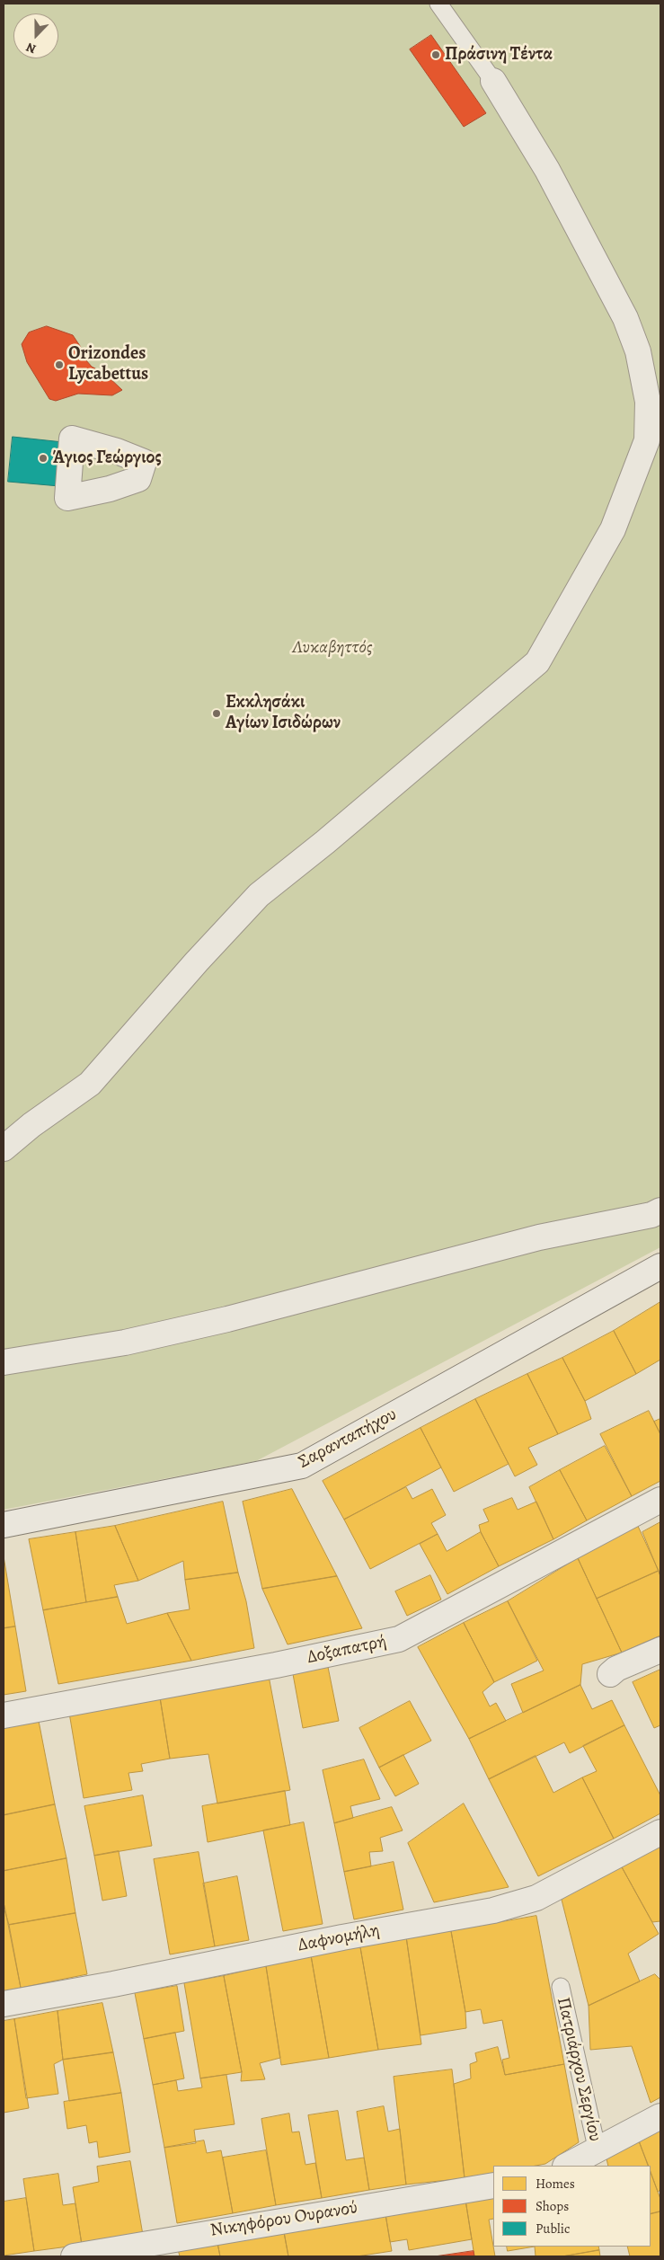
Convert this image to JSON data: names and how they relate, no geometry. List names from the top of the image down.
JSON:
{
  "streets": {
    "street": [
      "Σαρανταπήχου",
      "Δοξαπατρή",
      "Δαφνομήλη",
      "Νικηφόρου Ουρανού"
    ],
    "lane": ["Πατριάρχου Σεργίου"]
  },
  "parks": ["Λυκαβηττός"],
  "places": [
    "Πράσινη Τέντα",
    "Orizondes Lycabettus",
    "Άγιος Γεώργιος",
    "Εκκλησάκι Αγίων Ισιδώρων"
  ],
  "legend": ["Homes", "Shops", "Public"],
  "north": "bottom"
}
